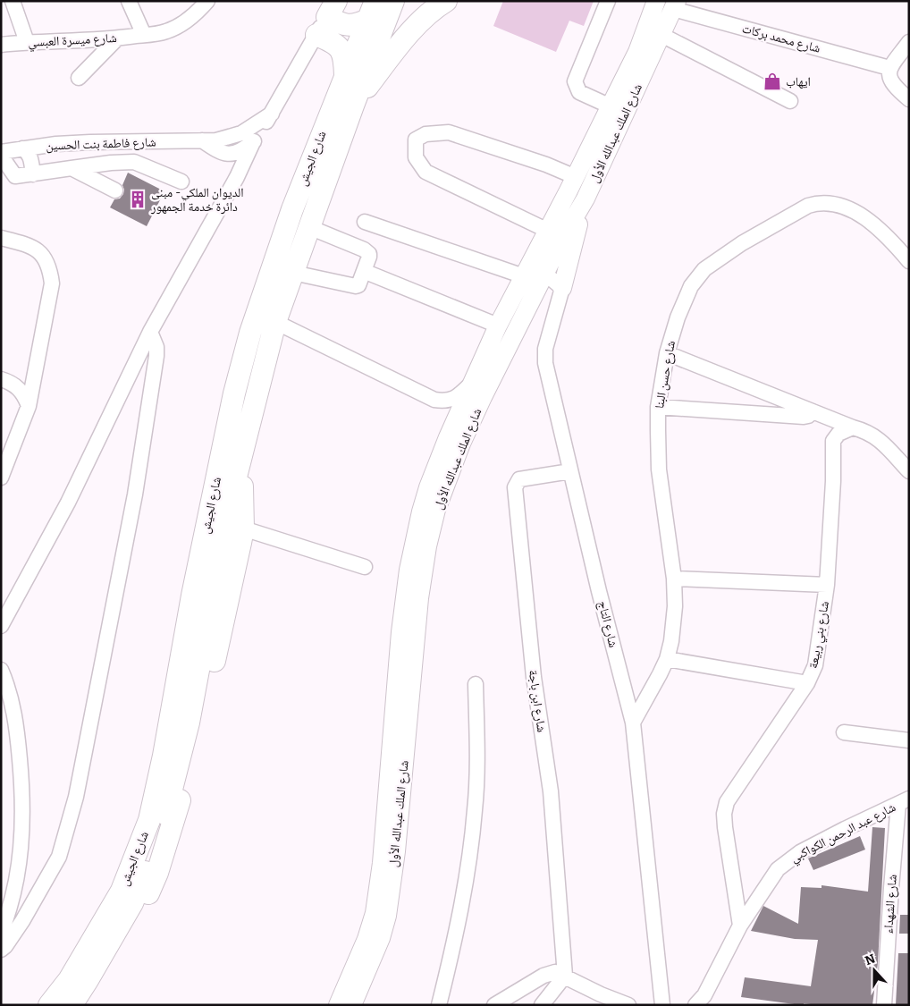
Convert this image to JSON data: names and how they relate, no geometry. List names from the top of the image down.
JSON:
{
  "streets": {
    "highway": ["شارع الجيش"],
    "main road": ["شارع الملك عبدالله الأول"],
    "street": [
      "شارع محمد بركات",
      "شارع ميسرة العبسي",
      "شارع فاطمة بنت الحسين",
      "شارع حسن البنا",
      "شارع التاج",
      "شارع بني ربيعة",
      "شارع ابن باجة",
      "شارع عبد الرحمن الكواكبي",
      "شارع الشهداء"
    ]
  },
  "crossings": [
    ["شارع محمد بركات", "شارع الملك عبدالله الأول"],
    ["شارع حسن البنا", "شارع التاج"],
    ["شارع التاج", "شارع ابن باجة"],
    ["شارع بني ربيعة", "شارع عبد الرحمن الكواكبي"],
    ["شارع عبد الرحمن الكواكبي", "شارع الشهداء"]
  ],
  "places": {
    "shop": ["ايهاب"],
    "building": ["الديوان الملكي- مبنى دائرة خدمة الجمهور"]
  },
  "north": "top"
}
